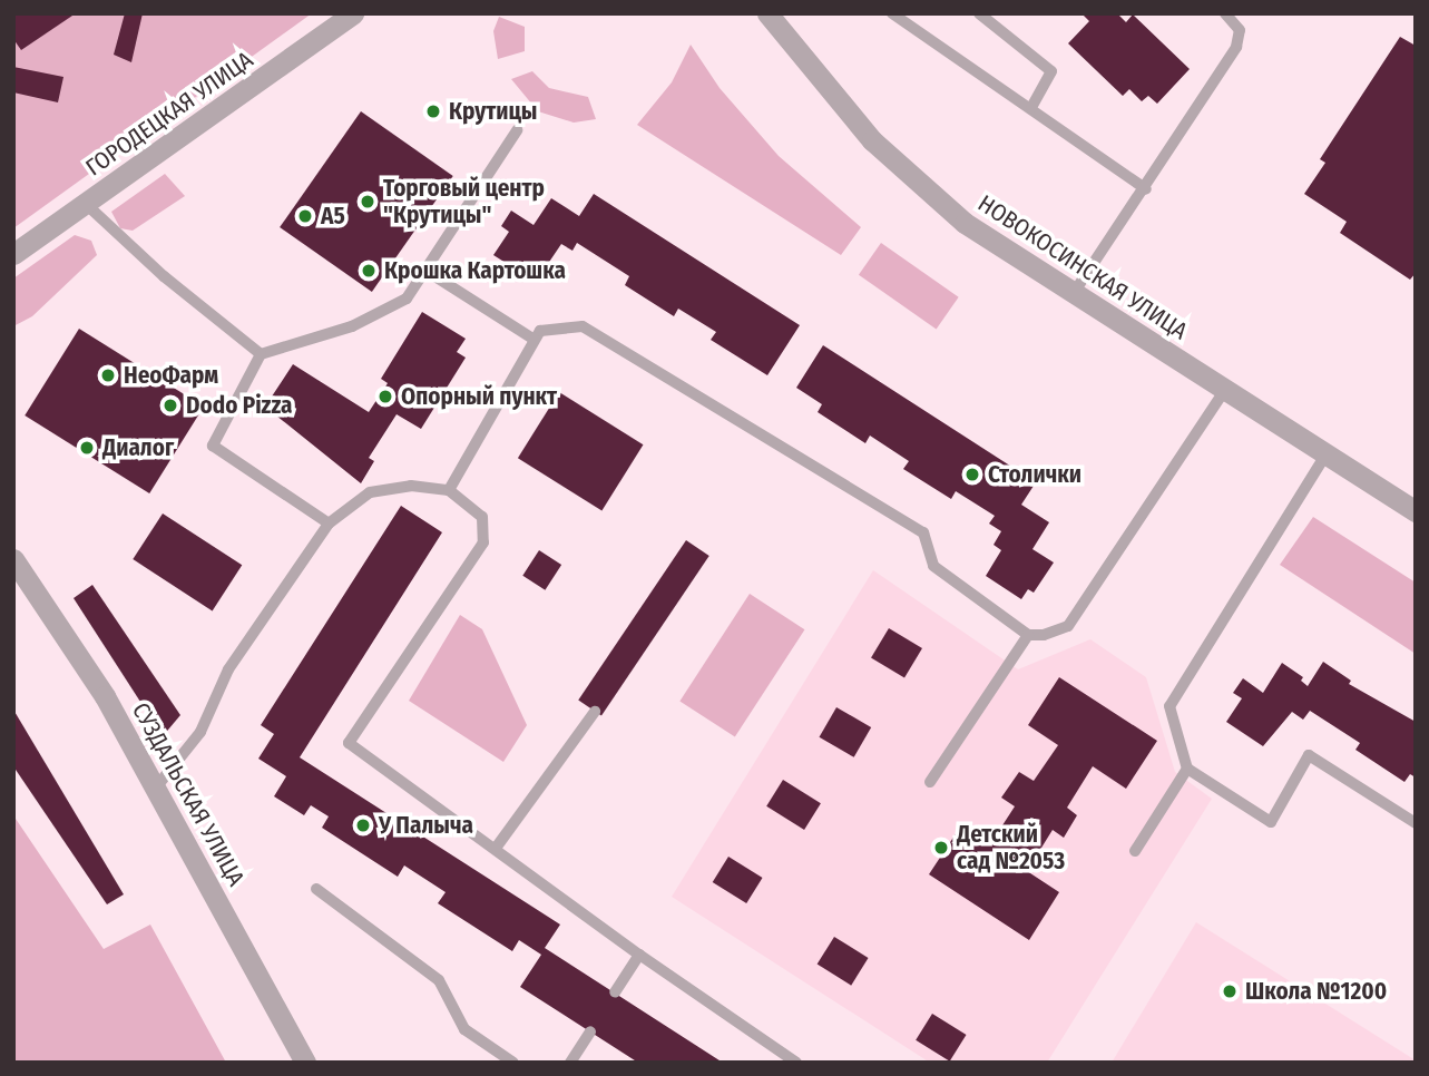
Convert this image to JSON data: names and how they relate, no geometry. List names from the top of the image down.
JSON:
{
  "streets": {
    "street": ["ГОРОДЕЦКАЯ УЛИЦА", "НОВОКОСИНСКАЯ УЛИЦА", "СУЗДАЛЬСКАЯ УЛИЦА"]
  },
  "places": [
    "Крутицы",
    "Торговый центр \"Крутицы\"",
    "А5",
    "Крошка Картошка",
    "НеоФарм",
    "Опорный пункт",
    "Dodo Pizza",
    "Диалог",
    "Столички",
    "У Палыча",
    "Детский сад №2053",
    "Школа №1200"
  ]
}
